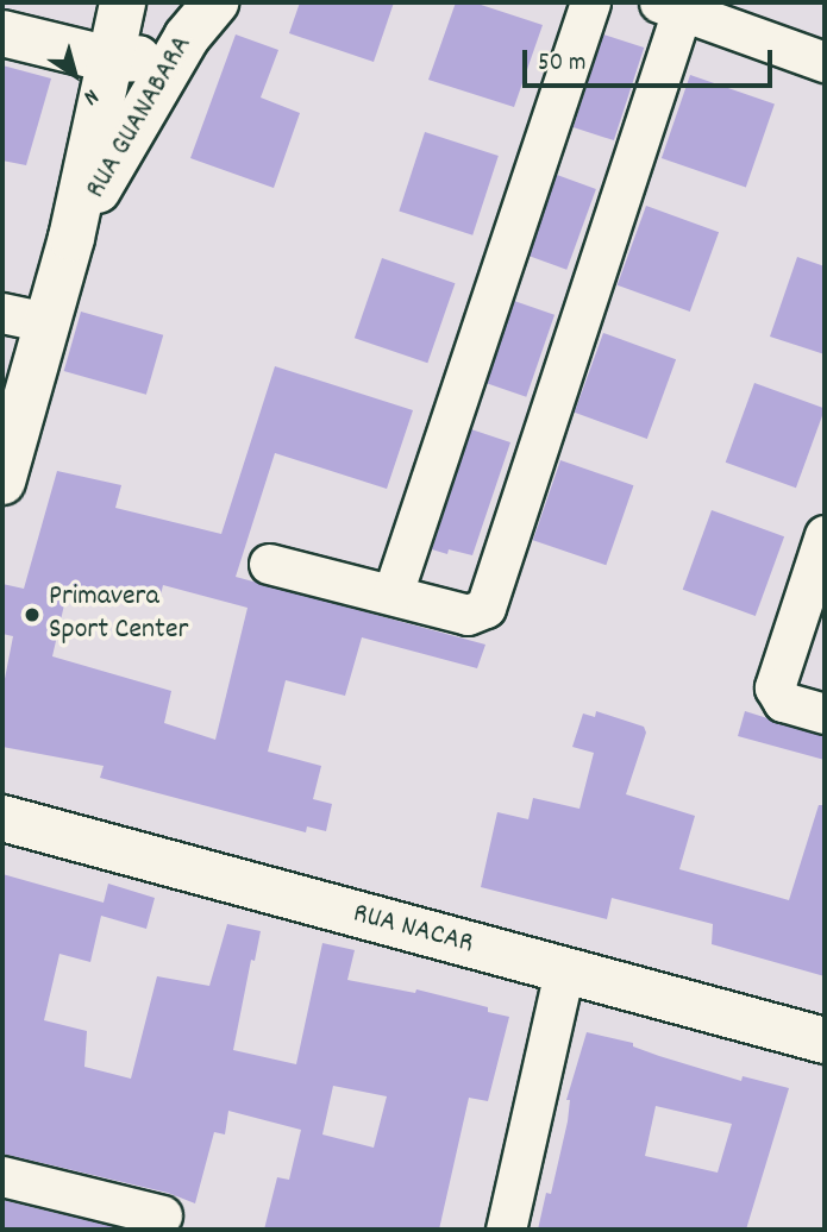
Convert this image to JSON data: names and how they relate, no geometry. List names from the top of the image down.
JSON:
{
  "streets": {
    "main road": ["RUA GUANABARA", "RUA NACAR"]
  },
  "places": ["Primavera Sport Center"],
  "scale_bar": "50 m",
  "north": "bottom right"
}
